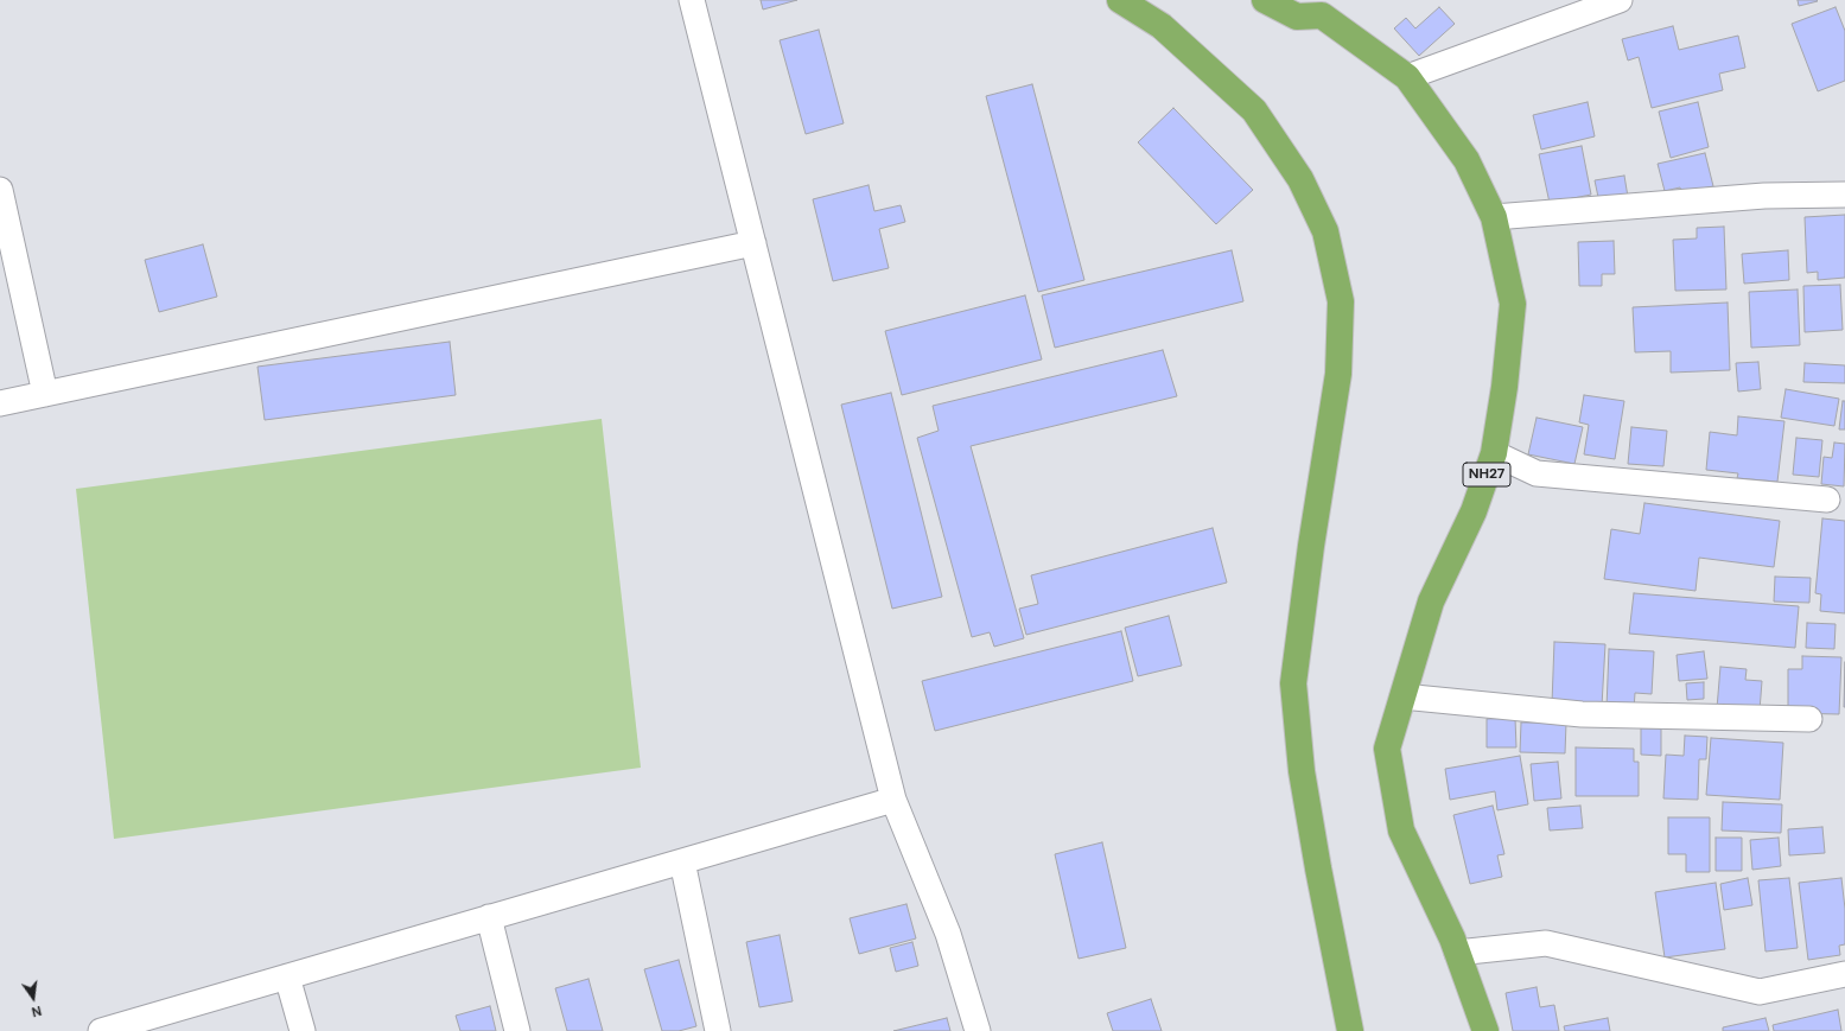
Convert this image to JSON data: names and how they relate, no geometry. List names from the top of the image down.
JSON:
{
  "streets": {
    "highway": ["NH27"]
  },
  "north": "bottom"
}
